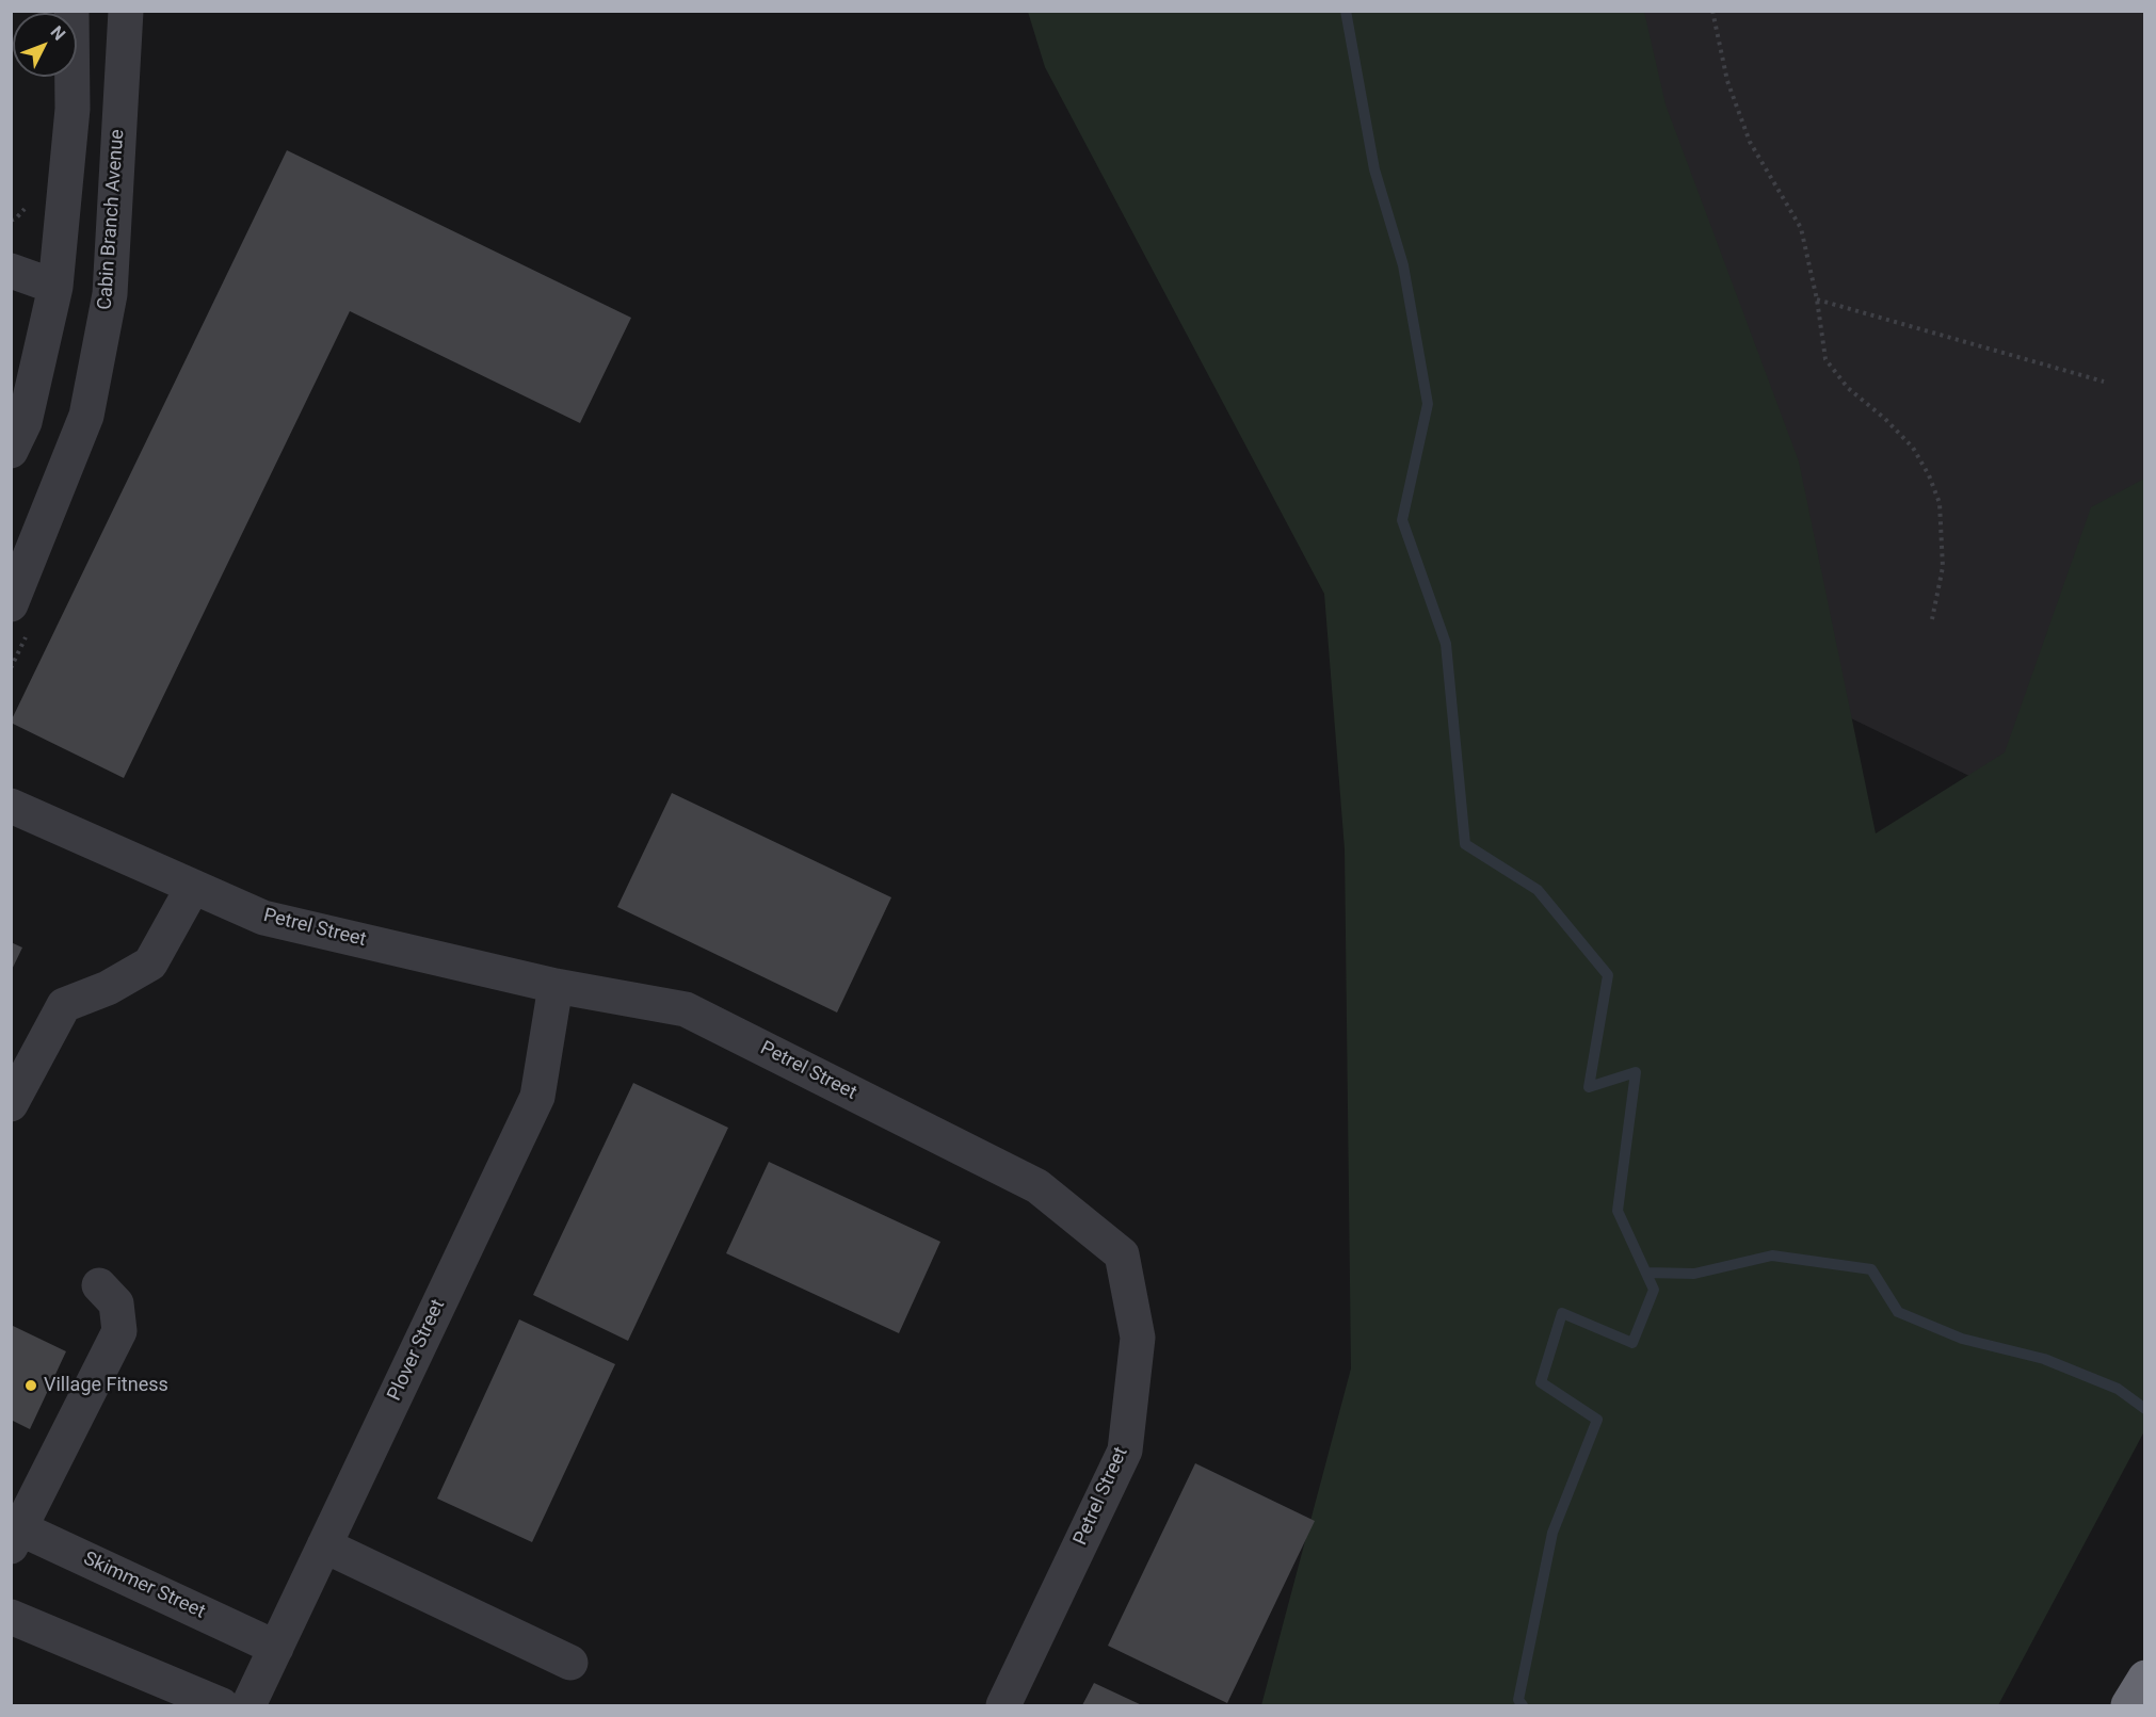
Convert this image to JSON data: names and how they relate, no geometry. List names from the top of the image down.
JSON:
{
  "streets": {
    "street": [
      "Cabin Branch Avenue",
      "Petrel Street",
      "Plover Street",
      "Skimmer Street"
    ]
  },
  "crossings": [
    ["Petrel Street", "Plover Street"],
    ["Plover Street", "Skimmer Street"]
  ],
  "places": ["Village Fitness"],
  "north": "top right"
}
